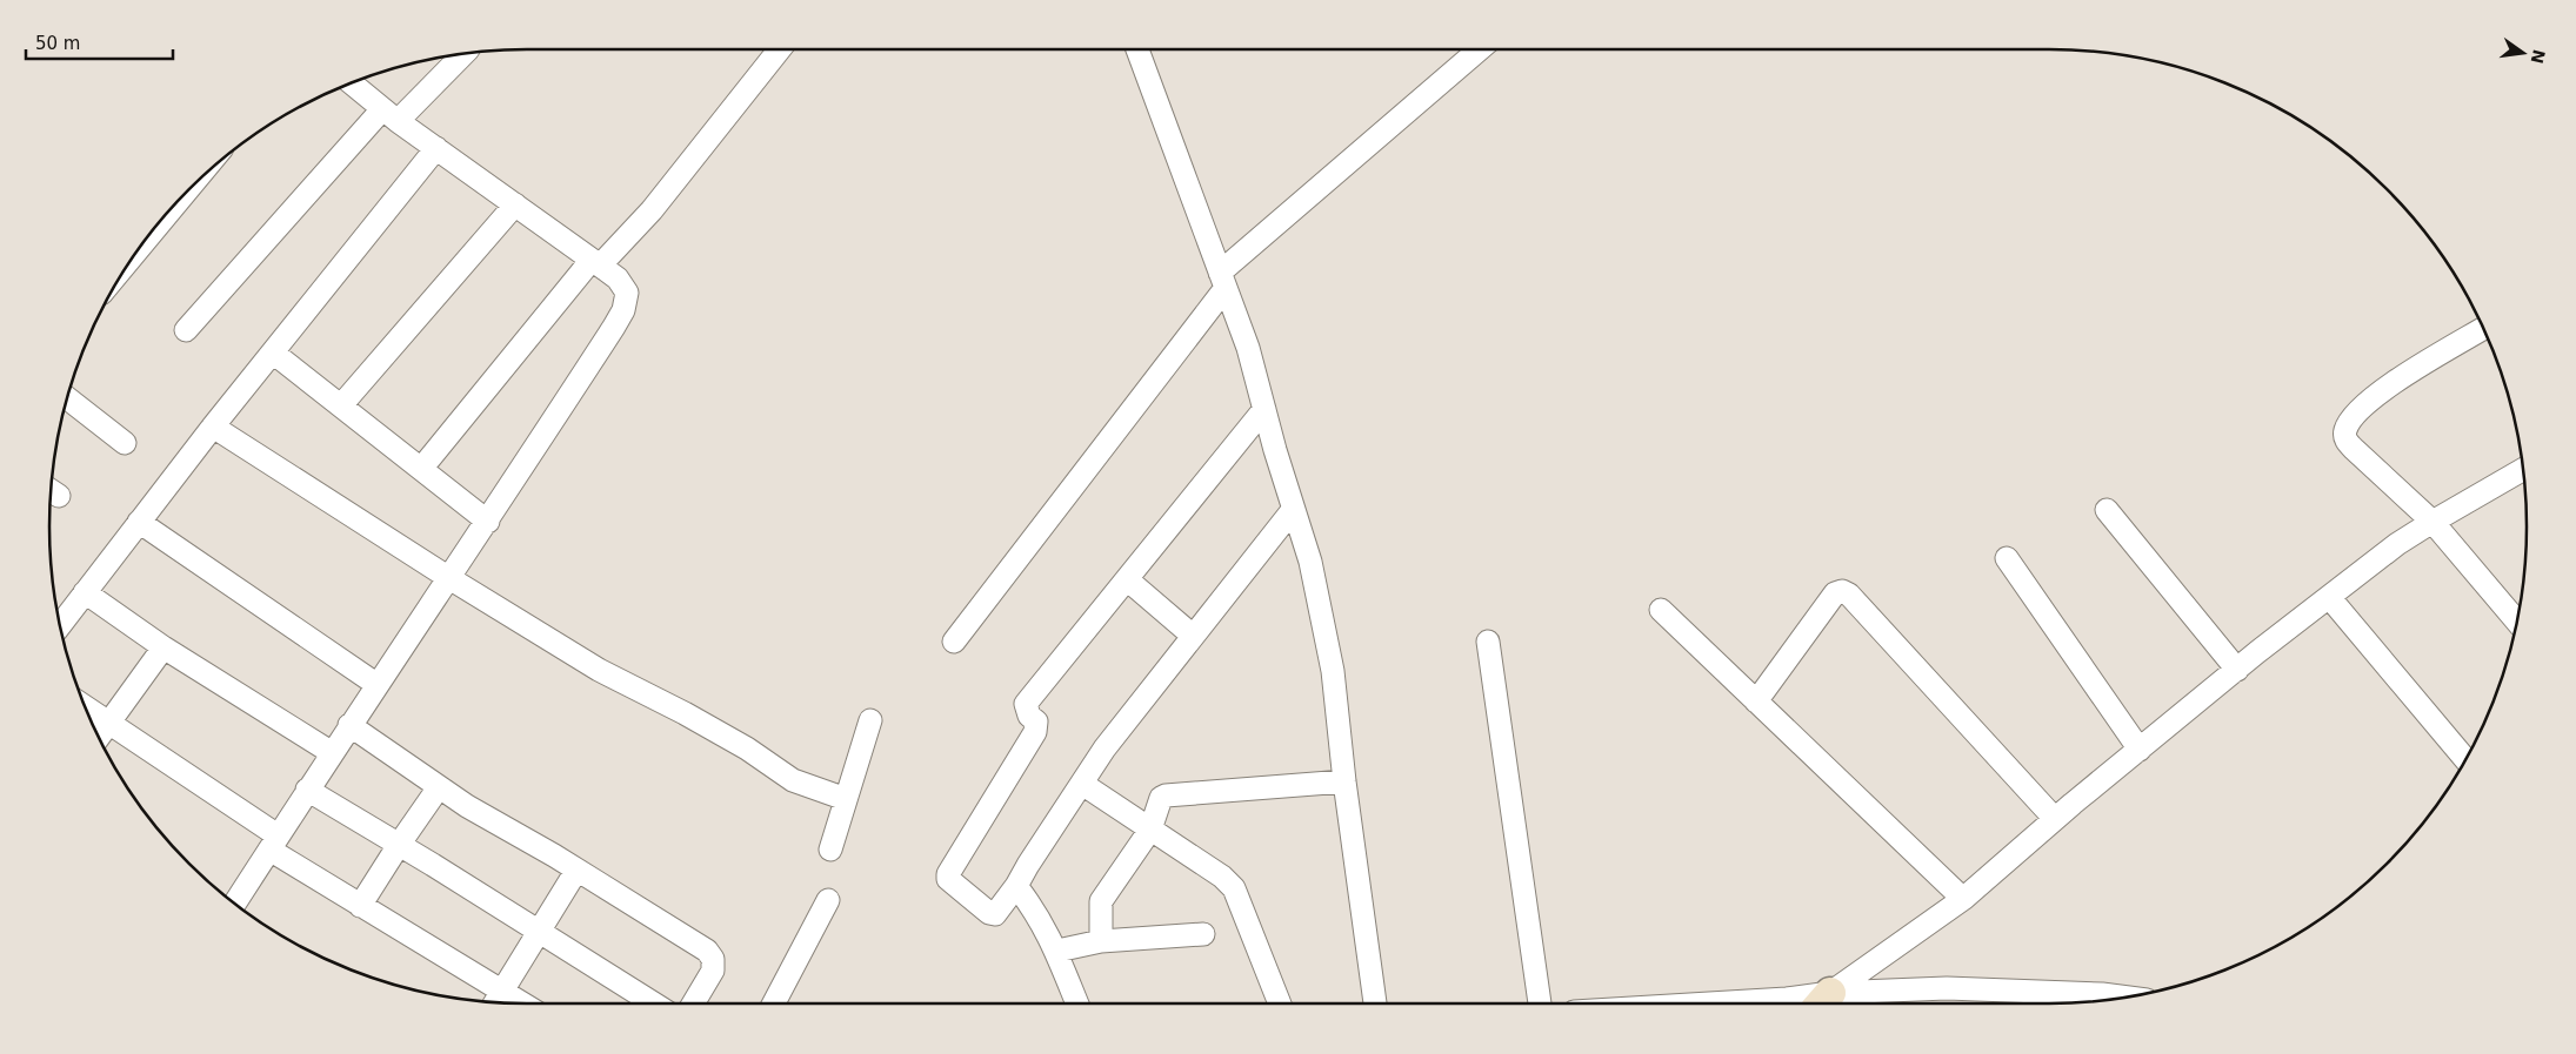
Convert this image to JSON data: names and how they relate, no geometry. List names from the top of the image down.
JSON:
{
  "scale_bar": "50 m",
  "north": "right"
}
